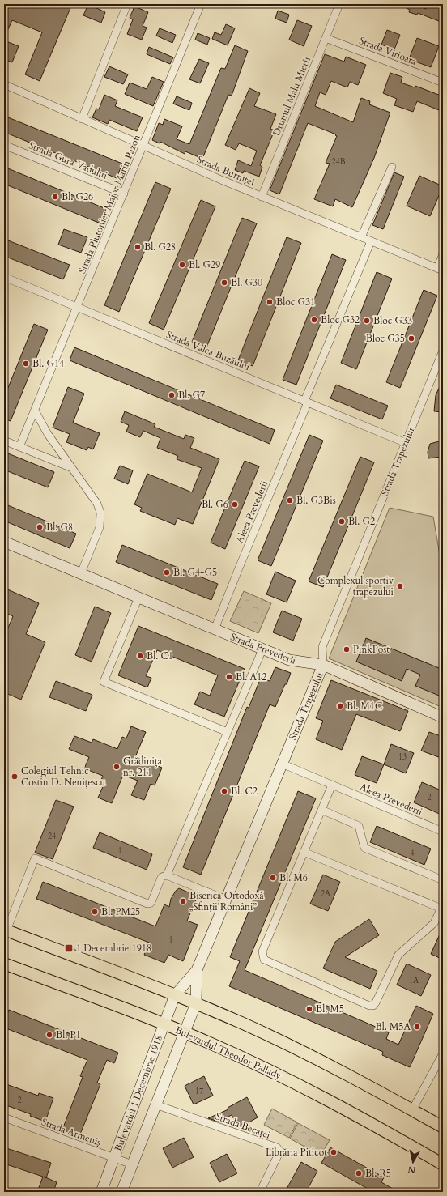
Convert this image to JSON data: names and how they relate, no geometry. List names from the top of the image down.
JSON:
{
  "streets": {
    "main road": ["Bulevardul Theodor Pallady"],
    "street": [
      "Strada Vitioara",
      "Drumul Malu Mierii",
      "Strada Gura Vadului",
      "Strada Burniței",
      "Strada Plutonier Major Marin Pazon",
      "Strada Valea Buzăului",
      "Strada Trapezului",
      "Aleea Prevederii",
      "Strada Prevederii",
      "Bulevardul 1 Decembrie 1918",
      "Strada Becaței",
      "Strada Armeniș"
    ]
  },
  "crossings": [
    ["Strada Vitioara", "Drumul Malu Mierii"],
    ["Drumul Malu Mierii", "Strada Burniței"],
    ["Strada Gura Vadului", "Strada Plutonier Major Marin Pazon"],
    ["Strada Burniței", "Strada Plutonier Major Marin Pazon"],
    ["Strada Burniței", "Aleea Prevederii"],
    ["Strada Plutonier Major Marin Pazon", "Strada Valea Buzăului"],
    ["Strada Valea Buzăului", "Strada Trapezului"],
    ["Strada Valea Buzăului", "Aleea Prevederii"],
    ["Strada Trapezului", "Aleea Prevederii"],
    ["Strada Trapezului", "Strada Prevederii"],
    ["Strada Trapezului", "Bulevardul 1 Decembrie 1918"],
    ["Aleea Prevederii", "Strada Prevederii"],
    ["Bulevardul Theodor Pallady", "Bulevardul 1 Decembrie 1918"],
    ["Bulevardul 1 Decembrie 1918", "Strada Becaței"],
    ["Bulevardul 1 Decembrie 1918", "Strada Armeniș"]
  ],
  "places": {
    "other": [
      "Bl. G26",
      "Bl. G28",
      "Bl. G29",
      "Bl. G30",
      "Bloc G31",
      "Bloc G32",
      "Bloc G33",
      "Bloc G35",
      "Bl. G14",
      "Bl. G7",
      "Bl. G3Bis",
      "Bl. G6",
      "Bl. G2",
      "Bl. G8",
      "Bl. G4-G5",
      "Complexul sportiv trapezului",
      "PinkPost",
      "Bl. C1",
      "Bl. A12",
      "Bl. M1C",
      "Grădinița nr. 211",
      "Colegiul Tehnic Costin D. Nenițescu",
      "Bl. C2",
      "Bl. M6",
      "Biserica Ortodoxă „Sfinții Români”",
      "Bl. PM25",
      "Bl. M5",
      "Bl. M5A",
      "Bl. P1",
      "Librăria Piticot",
      "Bl. R5"
    ],
    "transit": ["1 Decembrie 1918"]
  },
  "house_numbers": [
    "24B",
    "13",
    "2",
    "24",
    "1",
    "4",
    "2A",
    "1",
    "1A",
    "17",
    "2"
  ],
  "north": "bottom"
}
